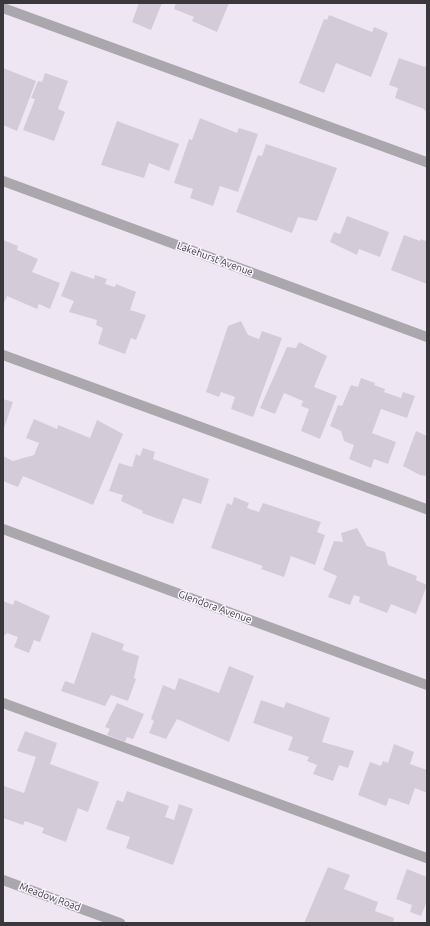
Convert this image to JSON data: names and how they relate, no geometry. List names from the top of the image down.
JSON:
{
  "streets": {
    "street": ["Lakehurst Avenue", "Glendora Avenue", "Meadow Road"]
  }
}
